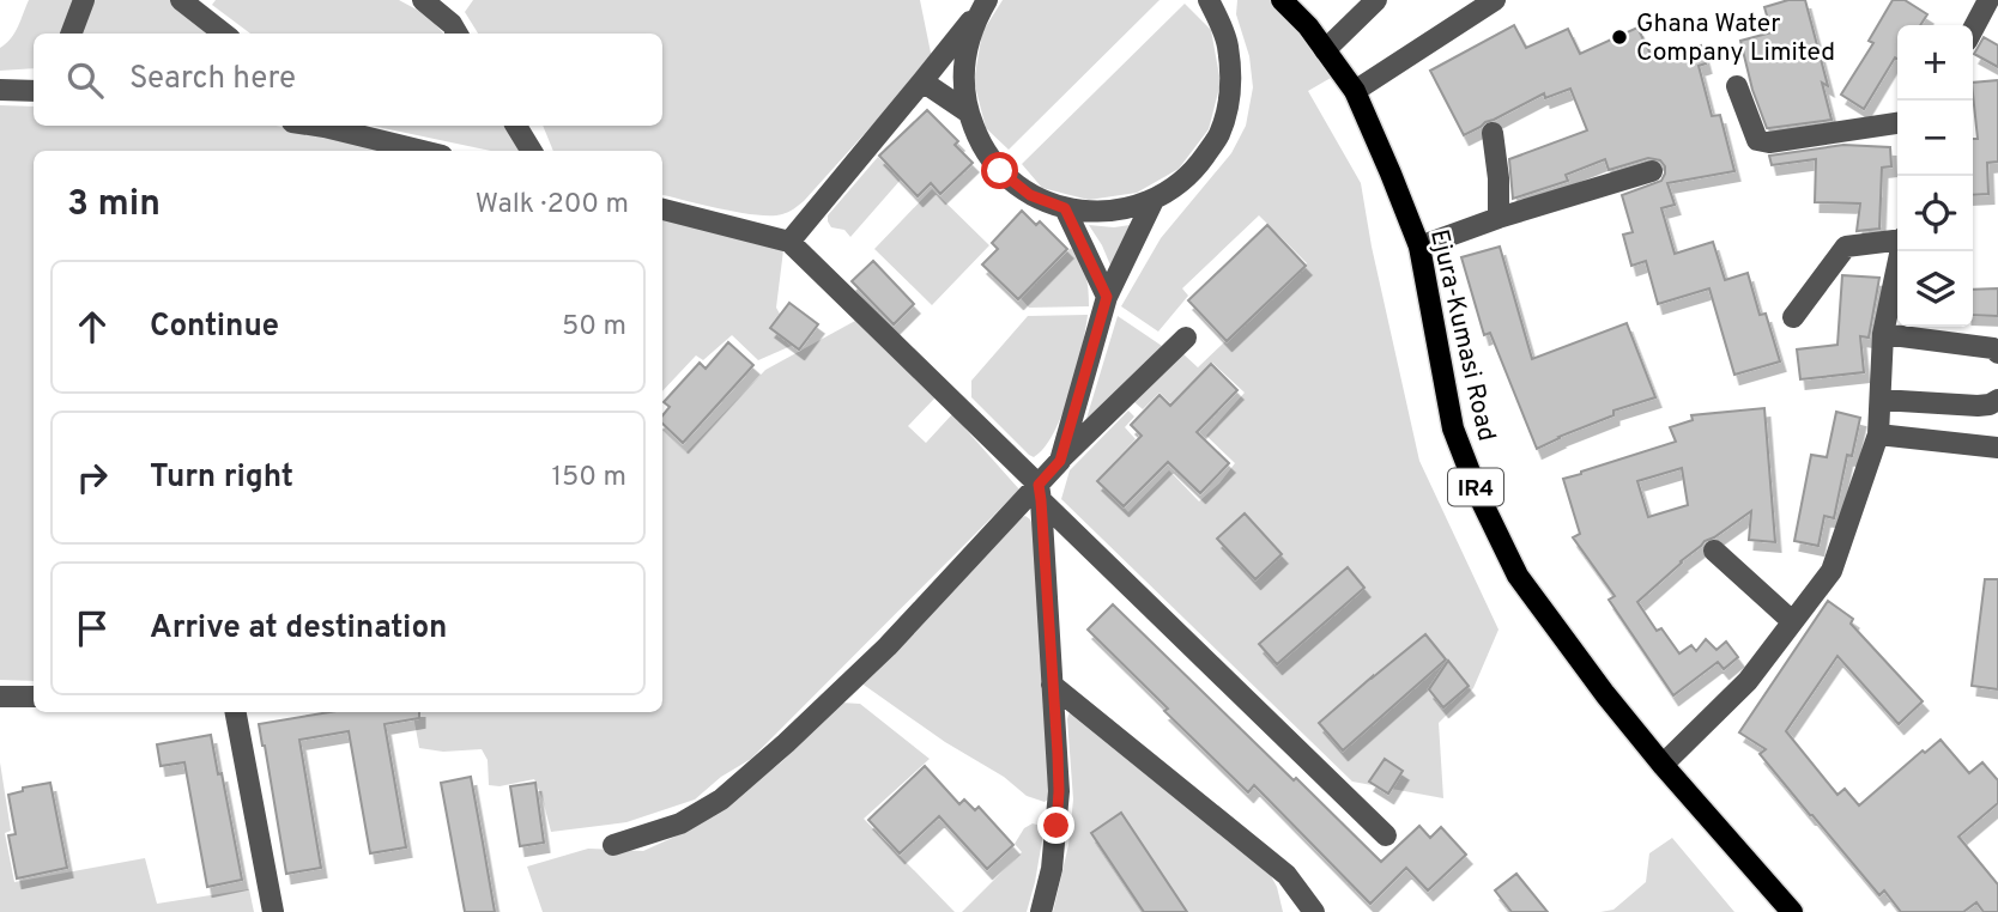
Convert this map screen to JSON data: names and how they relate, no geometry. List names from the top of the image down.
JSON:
{
  "streets": {
    "main road": ["Ejura-Kumasi Road", "IR4"]
  },
  "places": ["Ghana Water Company Limited"],
  "page": {
    "map_buttons": ["+", "−"],
    "search": "Search here",
    "heading": ["3 min", "Walk · 200 m"],
    "list": [
      ["Continue", "50 m"],
      ["Turn right", "150 m"],
      "Arrive at destination"
    ]
  }
}
